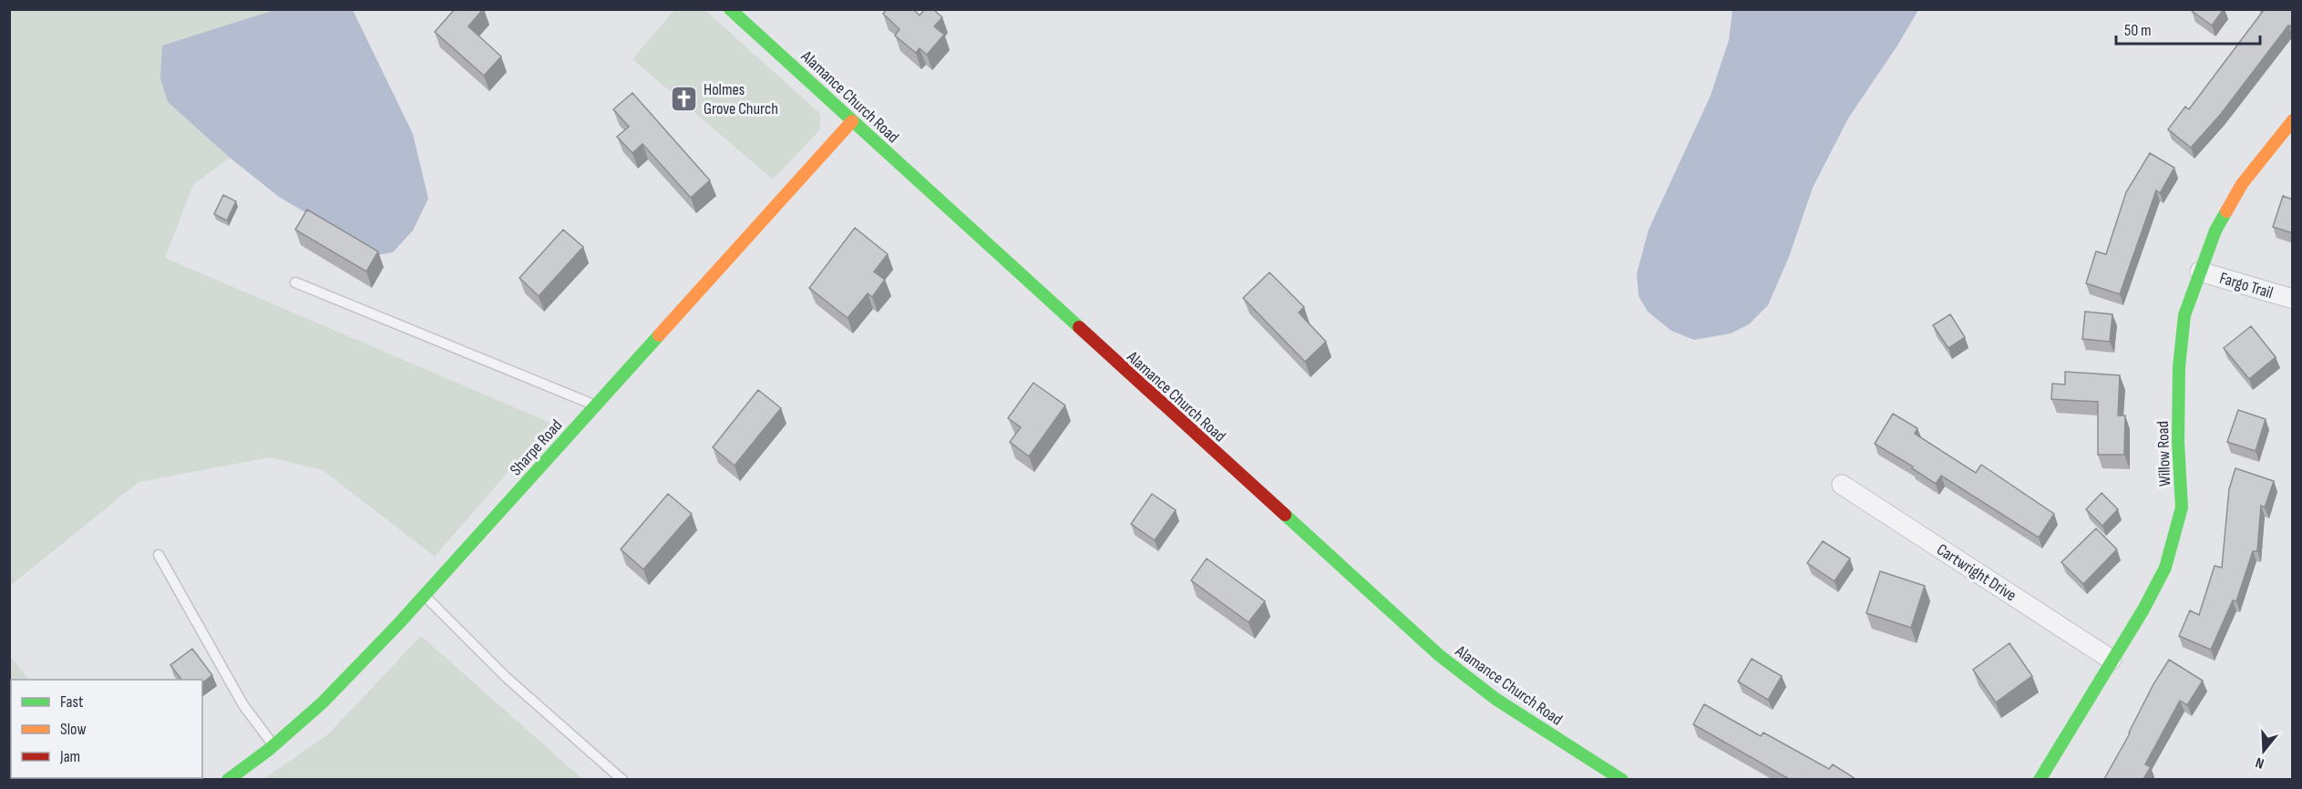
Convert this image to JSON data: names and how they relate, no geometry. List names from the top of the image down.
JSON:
{
  "streets": {
    "street": [
      "Alamance Church Road",
      "Fargo Trail",
      "Sharpe Road",
      "Willow Road",
      "Cartwright Drive"
    ]
  },
  "crossings": [
    ["Alamance Church Road", "Sharpe Road"],
    ["Fargo Trail", "Willow Road"],
    ["Willow Road", "Cartwright Drive"]
  ],
  "places": {
    "church": ["Holmes Grove Church"]
  },
  "legend": ["Fast", "Slow", "Jam"],
  "scale_bar": "50 m",
  "north": "bottom"
}
